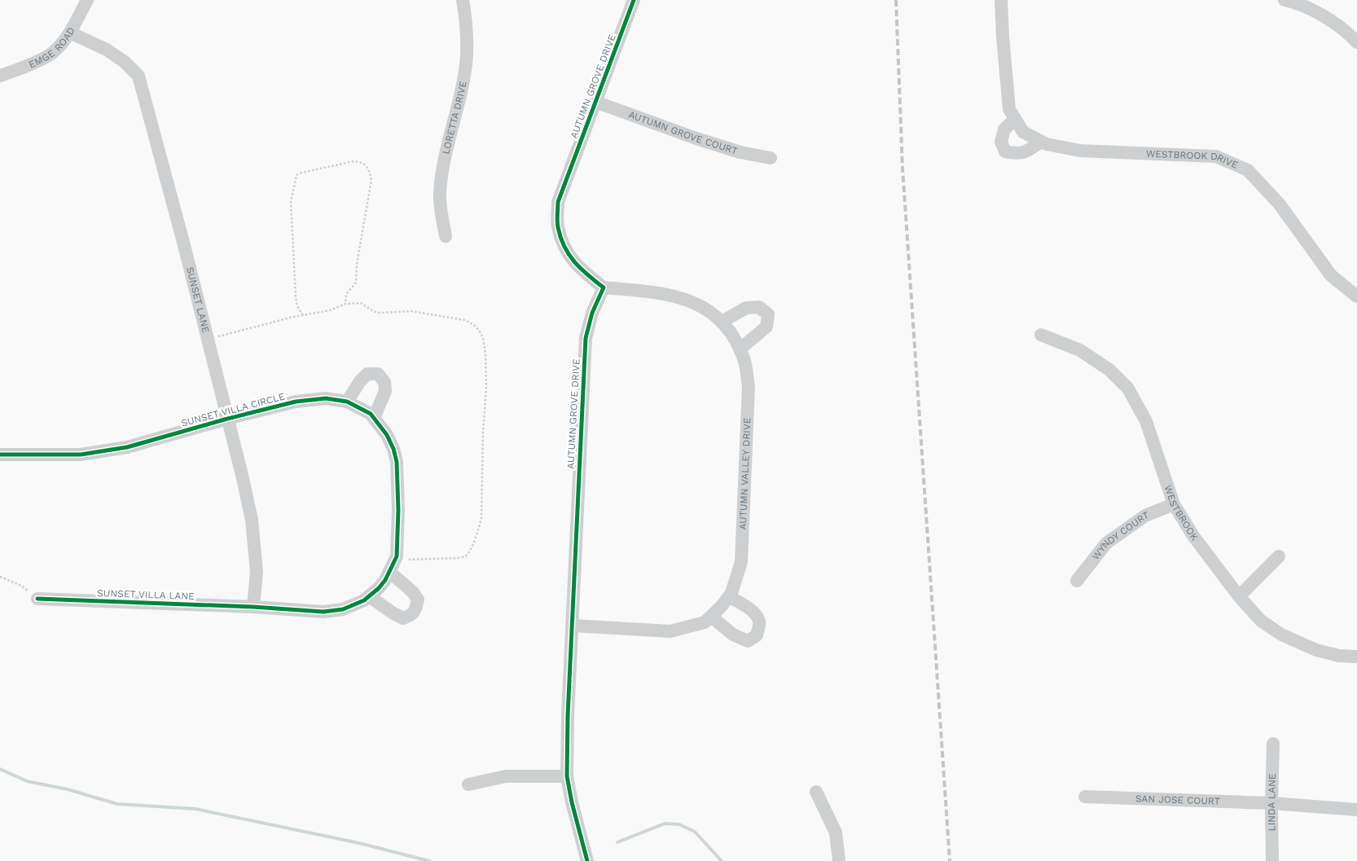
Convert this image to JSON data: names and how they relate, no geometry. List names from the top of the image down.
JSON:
{
  "streets": {
    "street": [
      "EMGE ROAD",
      "AUTUMN GROVE DRIVE",
      "LORETTA DRIVE",
      "AUTUMN GROVE COURT",
      "WESTBROOK DRIVE",
      "SUNSET LANE",
      "SUNSET VILLA CIRCLE",
      "AUTUMN VALLEY DRIVE",
      "WESTBROOK",
      "WYNDY COURT",
      "SUNSET VILLA LANE",
      "SAN JOSE COURT",
      "LINDA LANE"
    ]
  },
  "crossings": [
    ["EMGE ROAD", "SUNSET LANE"],
    ["AUTUMN GROVE DRIVE", "AUTUMN GROVE COURT"],
    ["AUTUMN GROVE DRIVE", "AUTUMN VALLEY DRIVE"],
    ["SUNSET LANE", "SUNSET VILLA CIRCLE"],
    ["SUNSET LANE", "SUNSET VILLA LANE"],
    ["SUNSET VILLA CIRCLE", "SUNSET VILLA LANE"],
    ["WESTBROOK", "WYNDY COURT"],
    ["SAN JOSE COURT", "LINDA LANE"]
  ]
}
